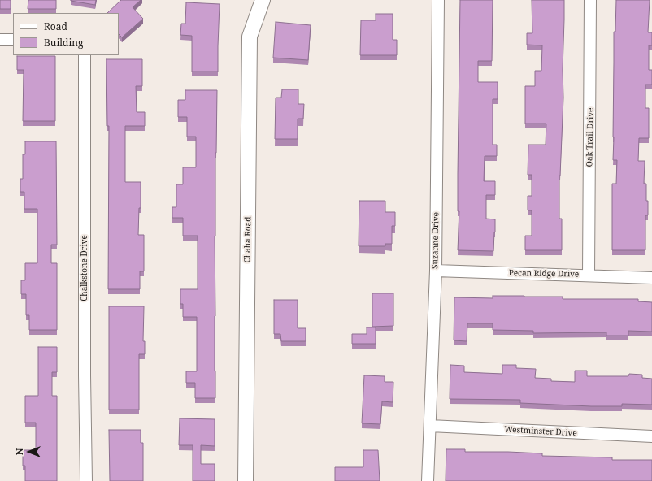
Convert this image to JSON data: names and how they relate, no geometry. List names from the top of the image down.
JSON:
{
  "streets": {
    "street": [
      "Oak Trail Drive",
      "Chaha Road",
      "Suzanne Drive",
      "Chalkstone Drive",
      "Pecan Ridge Drive",
      "Westminster Drive"
    ]
  },
  "crossings": [
    ["Oak Trail Drive", "Pecan Ridge Drive"],
    ["Suzanne Drive", "Pecan Ridge Drive"],
    ["Suzanne Drive", "Westminster Drive"]
  ],
  "legend": ["Road", "Building"],
  "north": "left"
}
